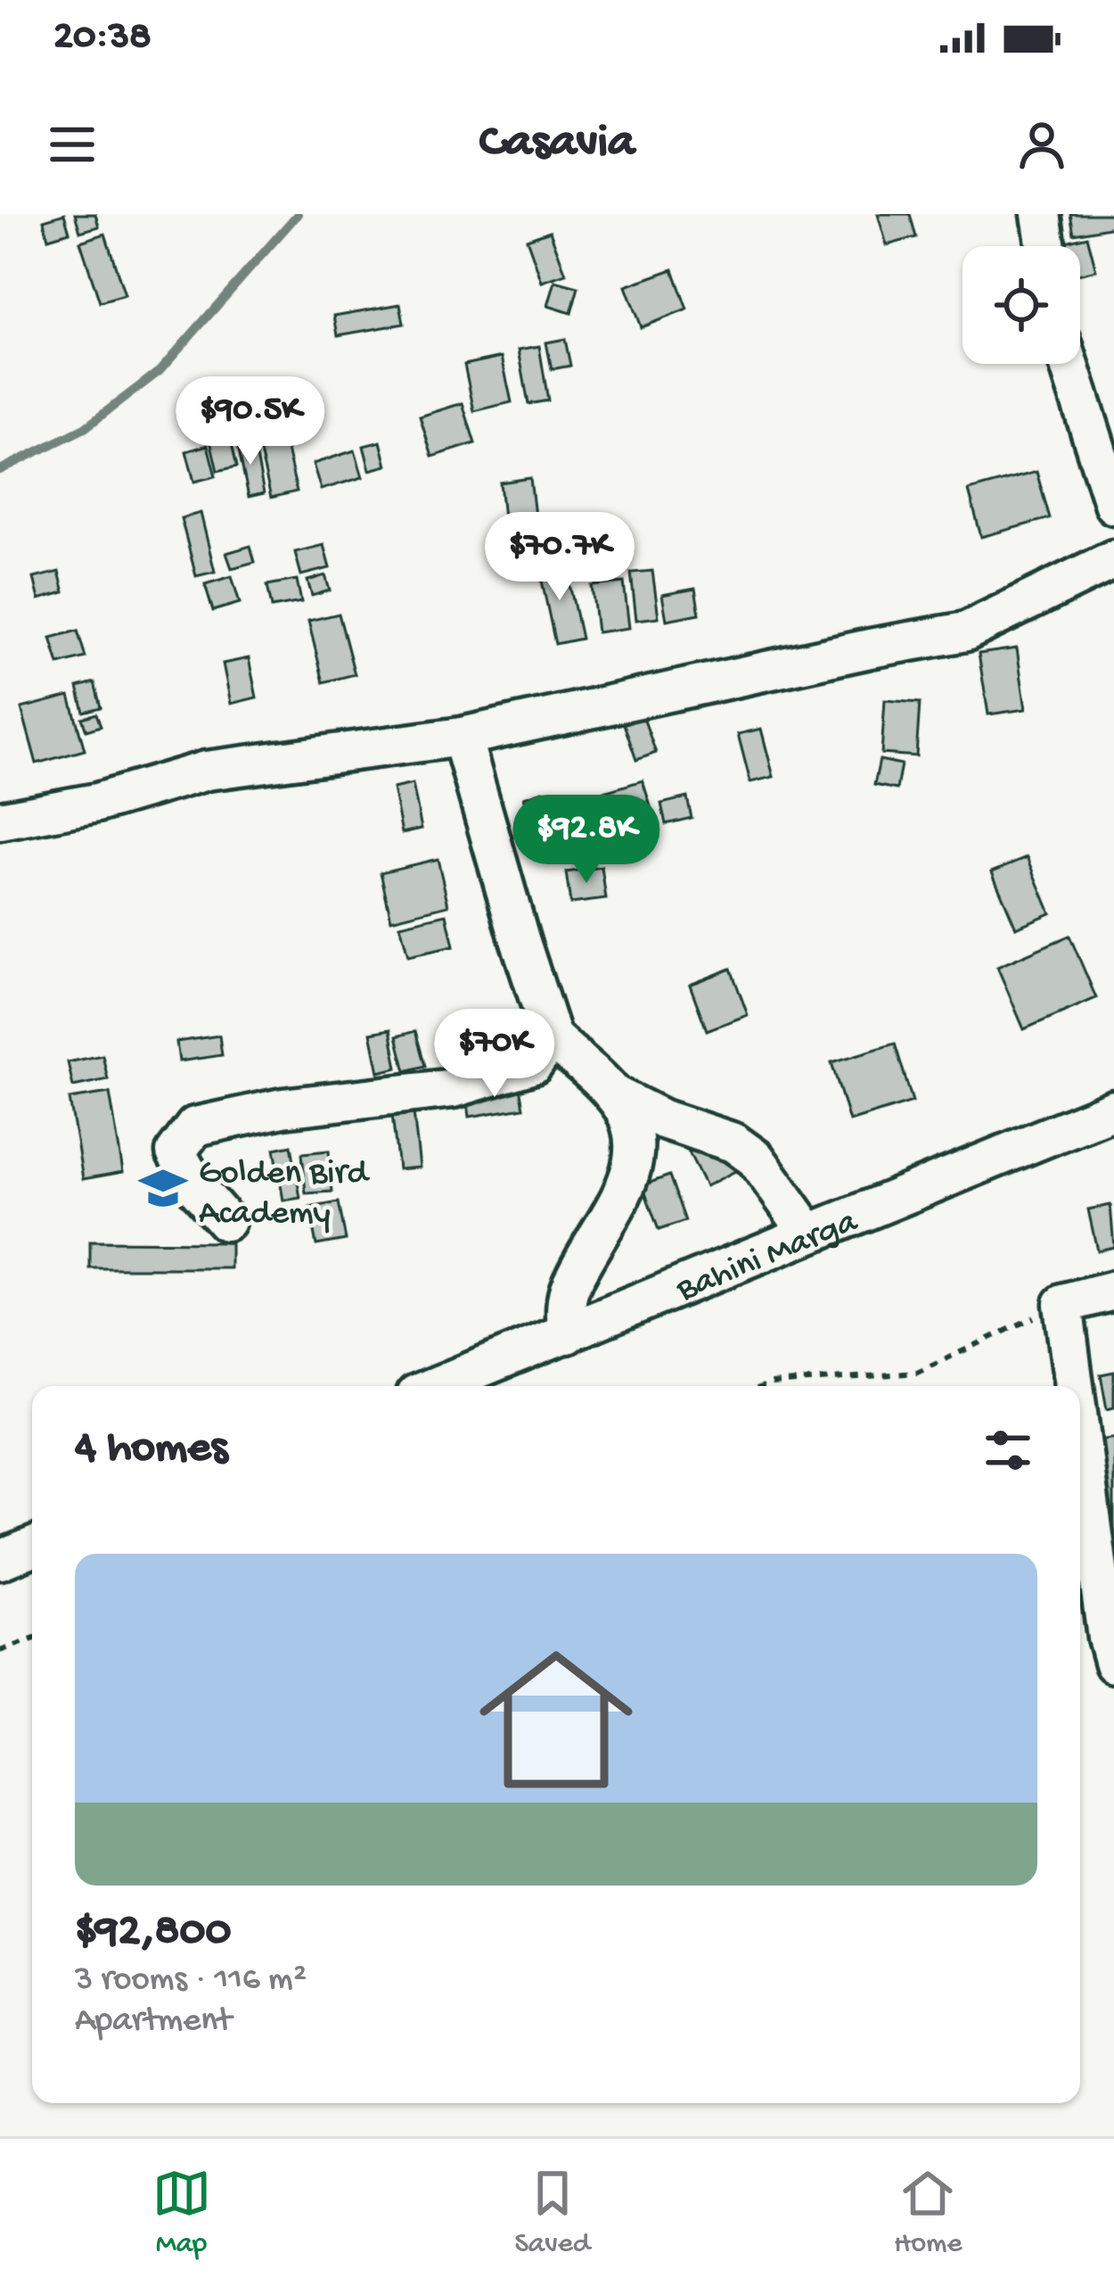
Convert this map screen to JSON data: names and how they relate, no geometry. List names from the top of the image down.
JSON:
{
  "streets": {
    "street": ["Bahini Marga"]
  },
  "places": {
    "school or university": ["Golden Bird Academy"]
  },
  "page": {
    "status": "20:38",
    "header": "Casavia",
    "price": [
      "$90.5K",
      "$70.7K",
      "$92.8K",
      "$70K"
    ],
    "heading": "4 homes",
    "list": [
      {
        "name": "$92,800",
        "note": "3 rooms · 116 m² · Apartment"
      }
    ],
    "tabs": ["Map", "Saved", "Home"]
  }
}
